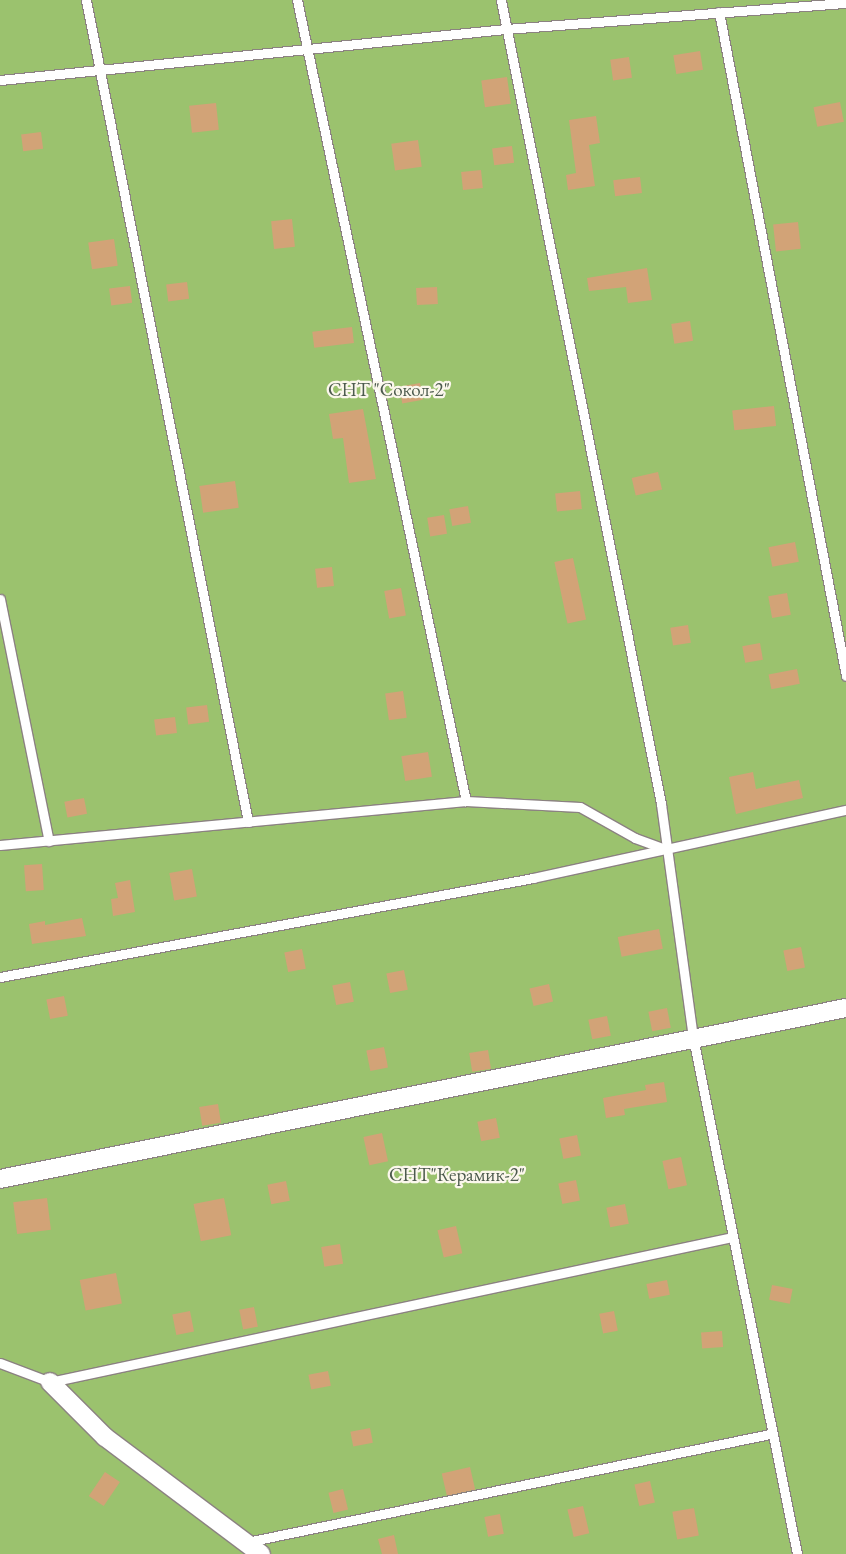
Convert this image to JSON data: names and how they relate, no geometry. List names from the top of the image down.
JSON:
{
  "parks": ["СНТ \"Сокол-2\"", "СНТ\"Керамик-2\""]
}
